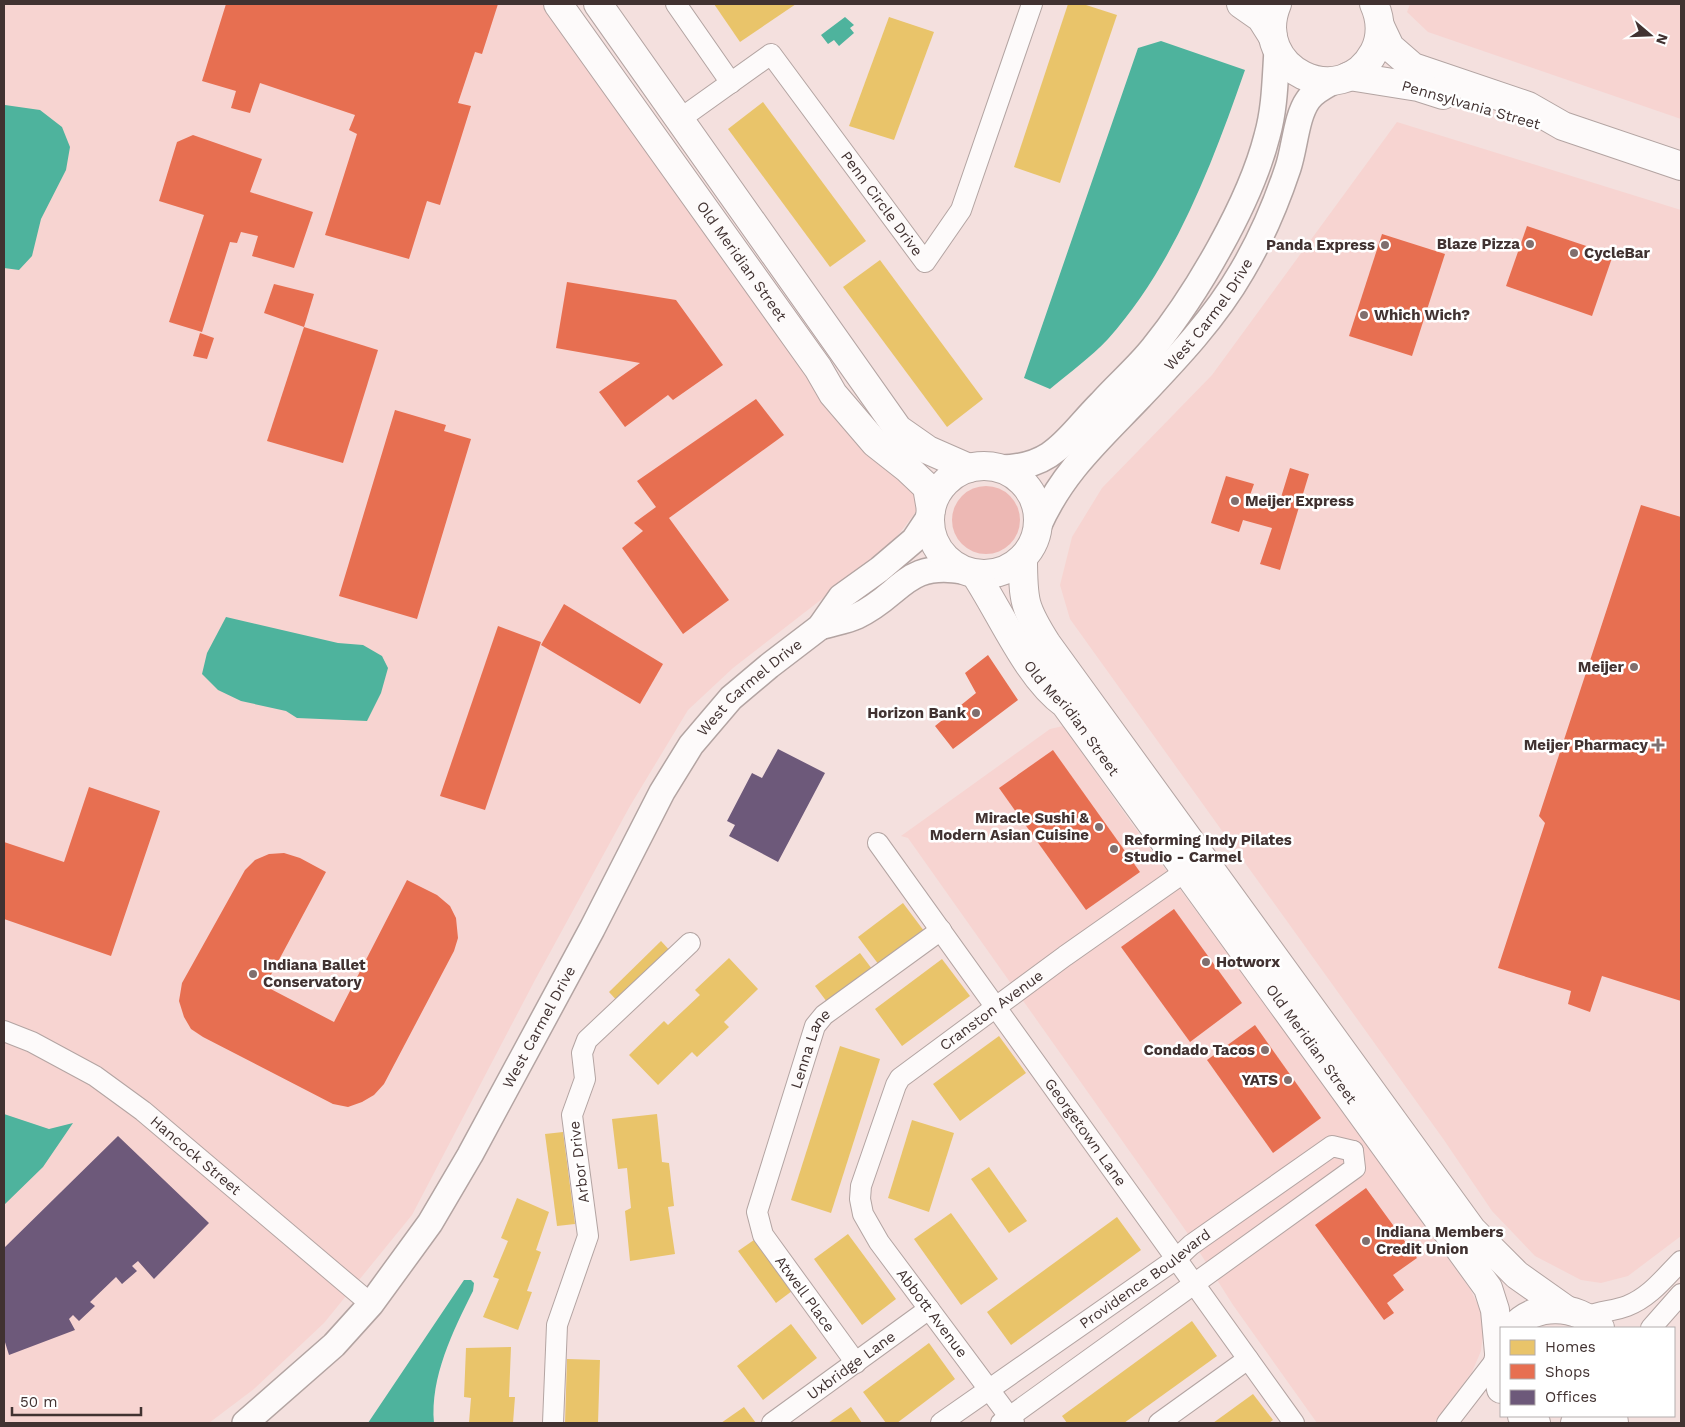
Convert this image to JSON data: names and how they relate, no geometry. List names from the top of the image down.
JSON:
{
  "streets": {
    "main road": ["Pennsylvania Street", "Old Meridian Street"],
    "street": [
      "Penn Circle Drive",
      "West Carmel Drive",
      "Cranston Avenue",
      "Lenna Lane",
      "Georgetown Lane",
      "Hancock Street",
      "Arbor Drive",
      "Providence Boulevard",
      "Atwell Place",
      "Abbott Avenue",
      "Uxbridge Lane"
    ]
  },
  "crossings": [
    ["Pennsylvania Street", "West Carmel Drive"],
    ["Penn Circle Drive", "Old Meridian Street"],
    ["Old Meridian Street", "West Carmel Drive"],
    ["Old Meridian Street", "Cranston Avenue"],
    ["West Carmel Drive", "Hancock Street"],
    ["Cranston Avenue", "Georgetown Lane"],
    ["Cranston Avenue", "Abbott Avenue"],
    ["Lenna Lane", "Georgetown Lane"],
    ["Lenna Lane", "Atwell Place"],
    ["Georgetown Lane", "Providence Boulevard"],
    ["Providence Boulevard", "Abbott Avenue"],
    ["Atwell Place", "Uxbridge Lane"],
    ["Abbott Avenue", "Uxbridge Lane"]
  ],
  "places": {
    "other": [
      "Blaze Pizza",
      "Panda Express",
      "CycleBar",
      "Which Wich?",
      "Meijer Express",
      "Meijer",
      "Horizon Bank",
      "Miracle Sushi & Modern Asian Cuisine",
      "Reforming Indy Pilates Studio - Carmel",
      "Hotworx",
      "Indiana Ballet Conservatory",
      "Condado Tacos",
      "YATS",
      "Indiana Members Credit Union"
    ],
    "health": ["Meijer Pharmacy"]
  },
  "legend": ["Homes", "Shops", "Offices"],
  "scale_bar": "50 m",
  "north": "right"
}
